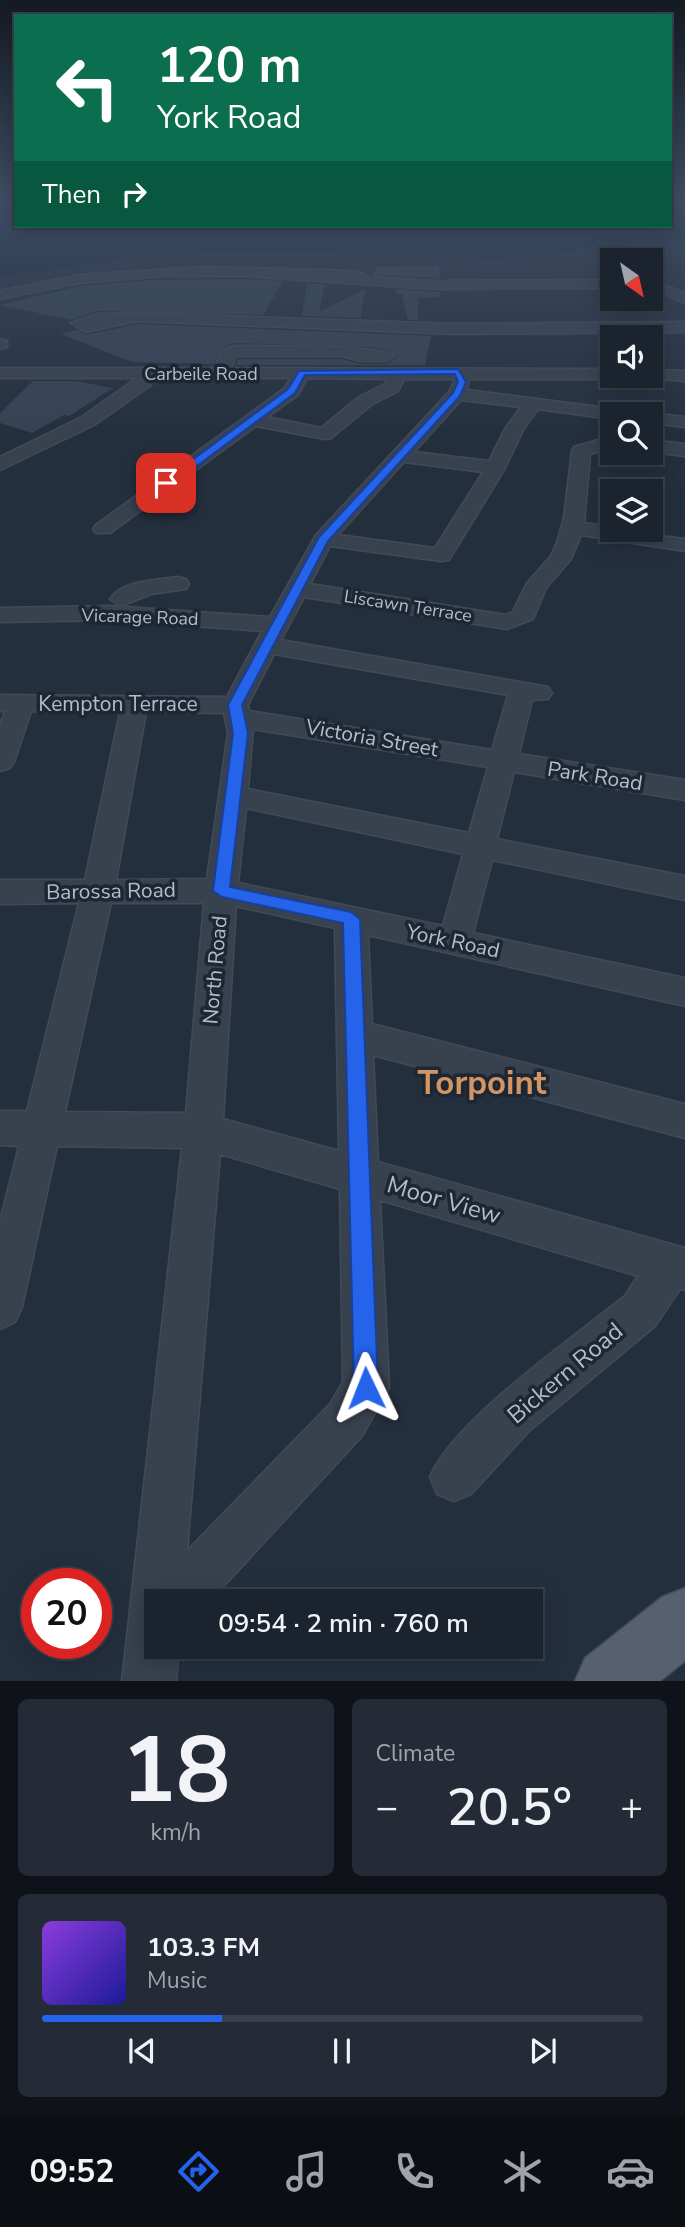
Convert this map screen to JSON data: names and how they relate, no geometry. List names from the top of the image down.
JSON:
{
  "streets": {
    "street": [
      "Carbeile Road",
      "Liscawn Terrace",
      "Vicarage Road",
      "Kempton Terrace",
      "Victoria Street",
      "Park Road",
      "Barossa Road",
      "York Road",
      "North Road",
      "Moor View",
      "Bickern Road"
    ]
  },
  "crossings": [
    ["Liscawn Terrace", "North Road"],
    ["Vicarage Road", "Victoria Street"],
    ["Vicarage Road", "Park Road"],
    ["Vicarage Road", "North Road"],
    ["Kempton Terrace", "Victoria Street"],
    ["Kempton Terrace", "North Road"],
    ["Victoria Street", "Park Road"],
    ["Victoria Street", "North Road"],
    ["Barossa Road", "York Road"],
    ["Barossa Road", "North Road"],
    ["York Road", "North Road"],
    ["North Road", "Moor View"],
    ["Moor View", "Bickern Road"]
  ],
  "districts": ["Torpoint"],
  "north": "bottom right",
  "page": {
    "turn": ["120 m", "York Road"],
    "then": "Then",
    "limit": "20",
    "trip": "09:54 · 2 min · 760 m",
    "tile": [
      ["18", "km/h"],
      "Climate"
    ],
    "heat": ["−", "20.5°", "+"],
    "song": ["103.3 FM", "Music"],
    "tabs": "09:52"
  }
}
